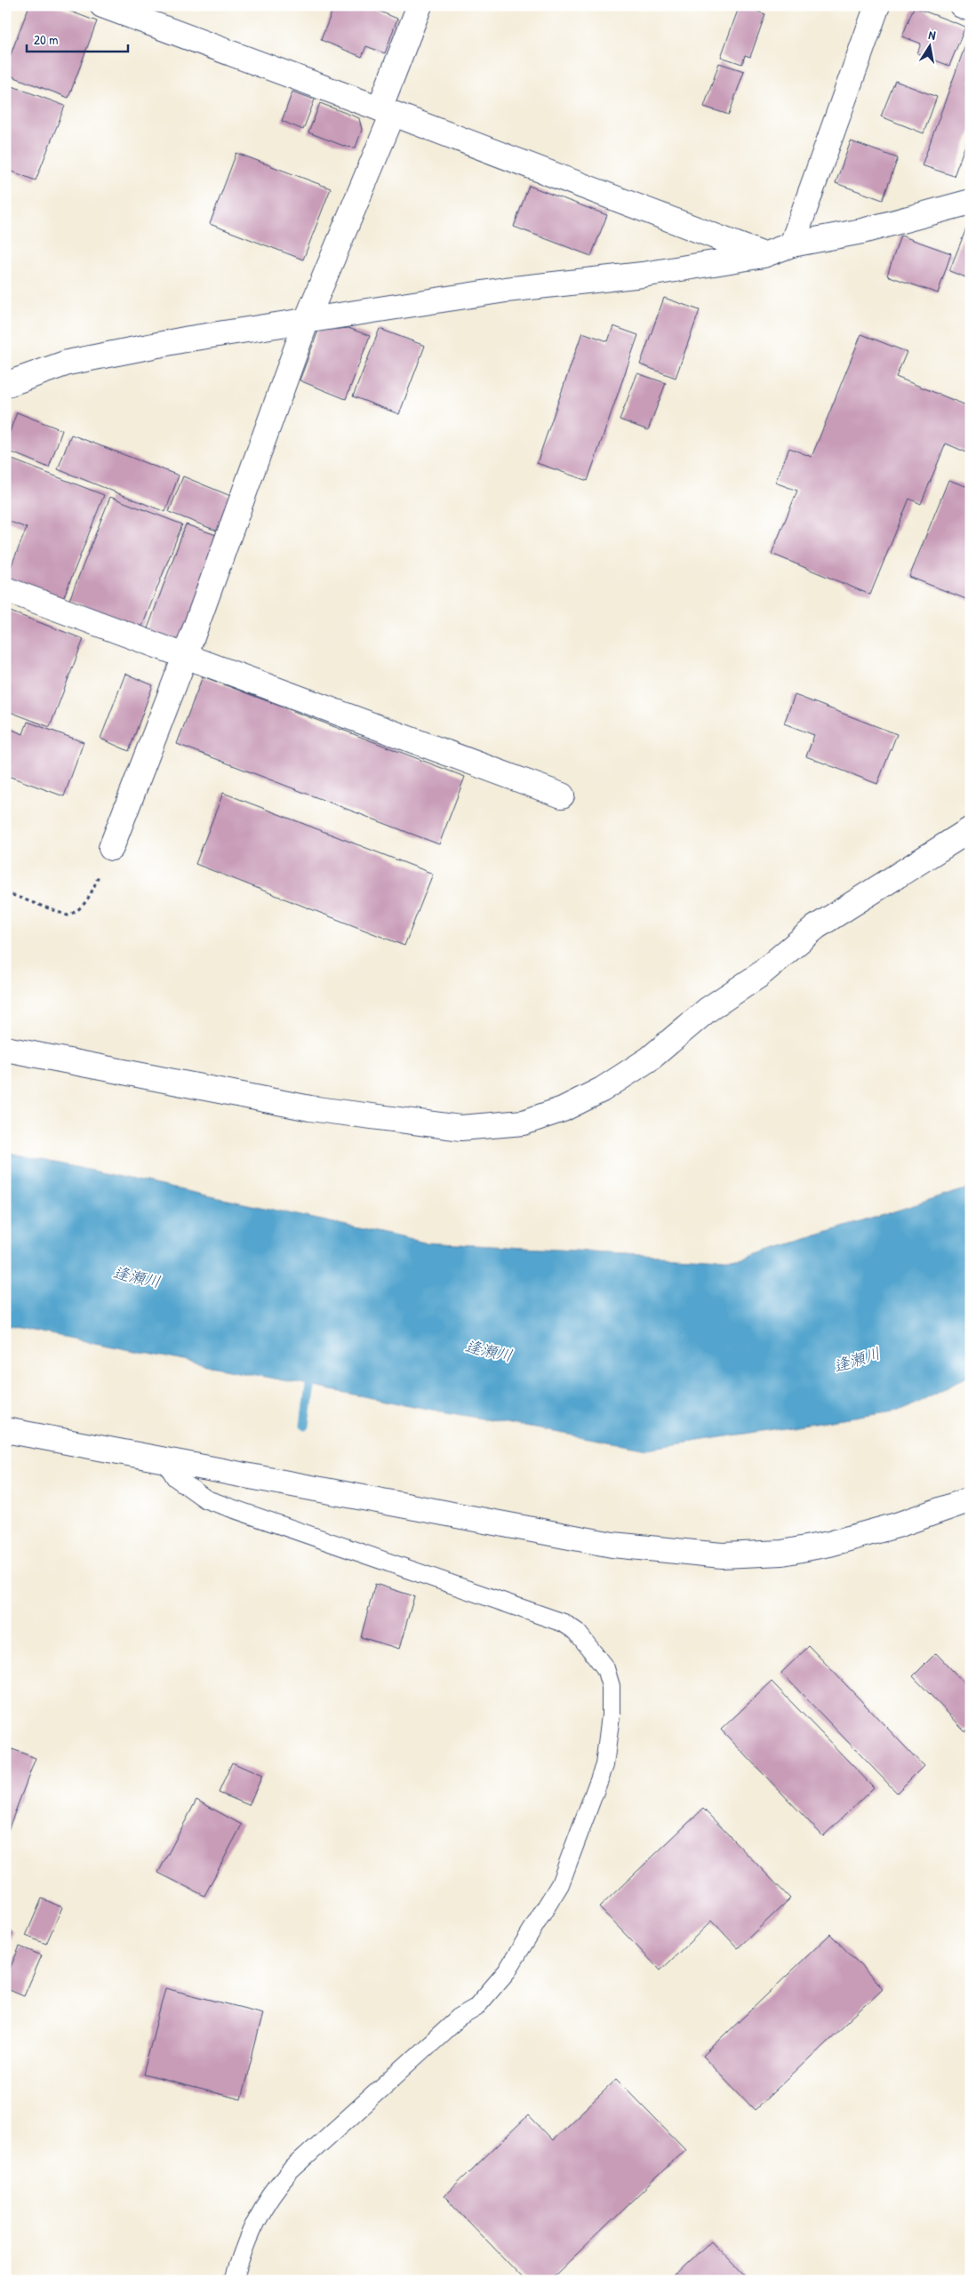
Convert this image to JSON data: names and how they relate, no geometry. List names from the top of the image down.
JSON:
{
  "water": ["逢瀬川"],
  "scale_bar": "20 m",
  "north": "top"
}
